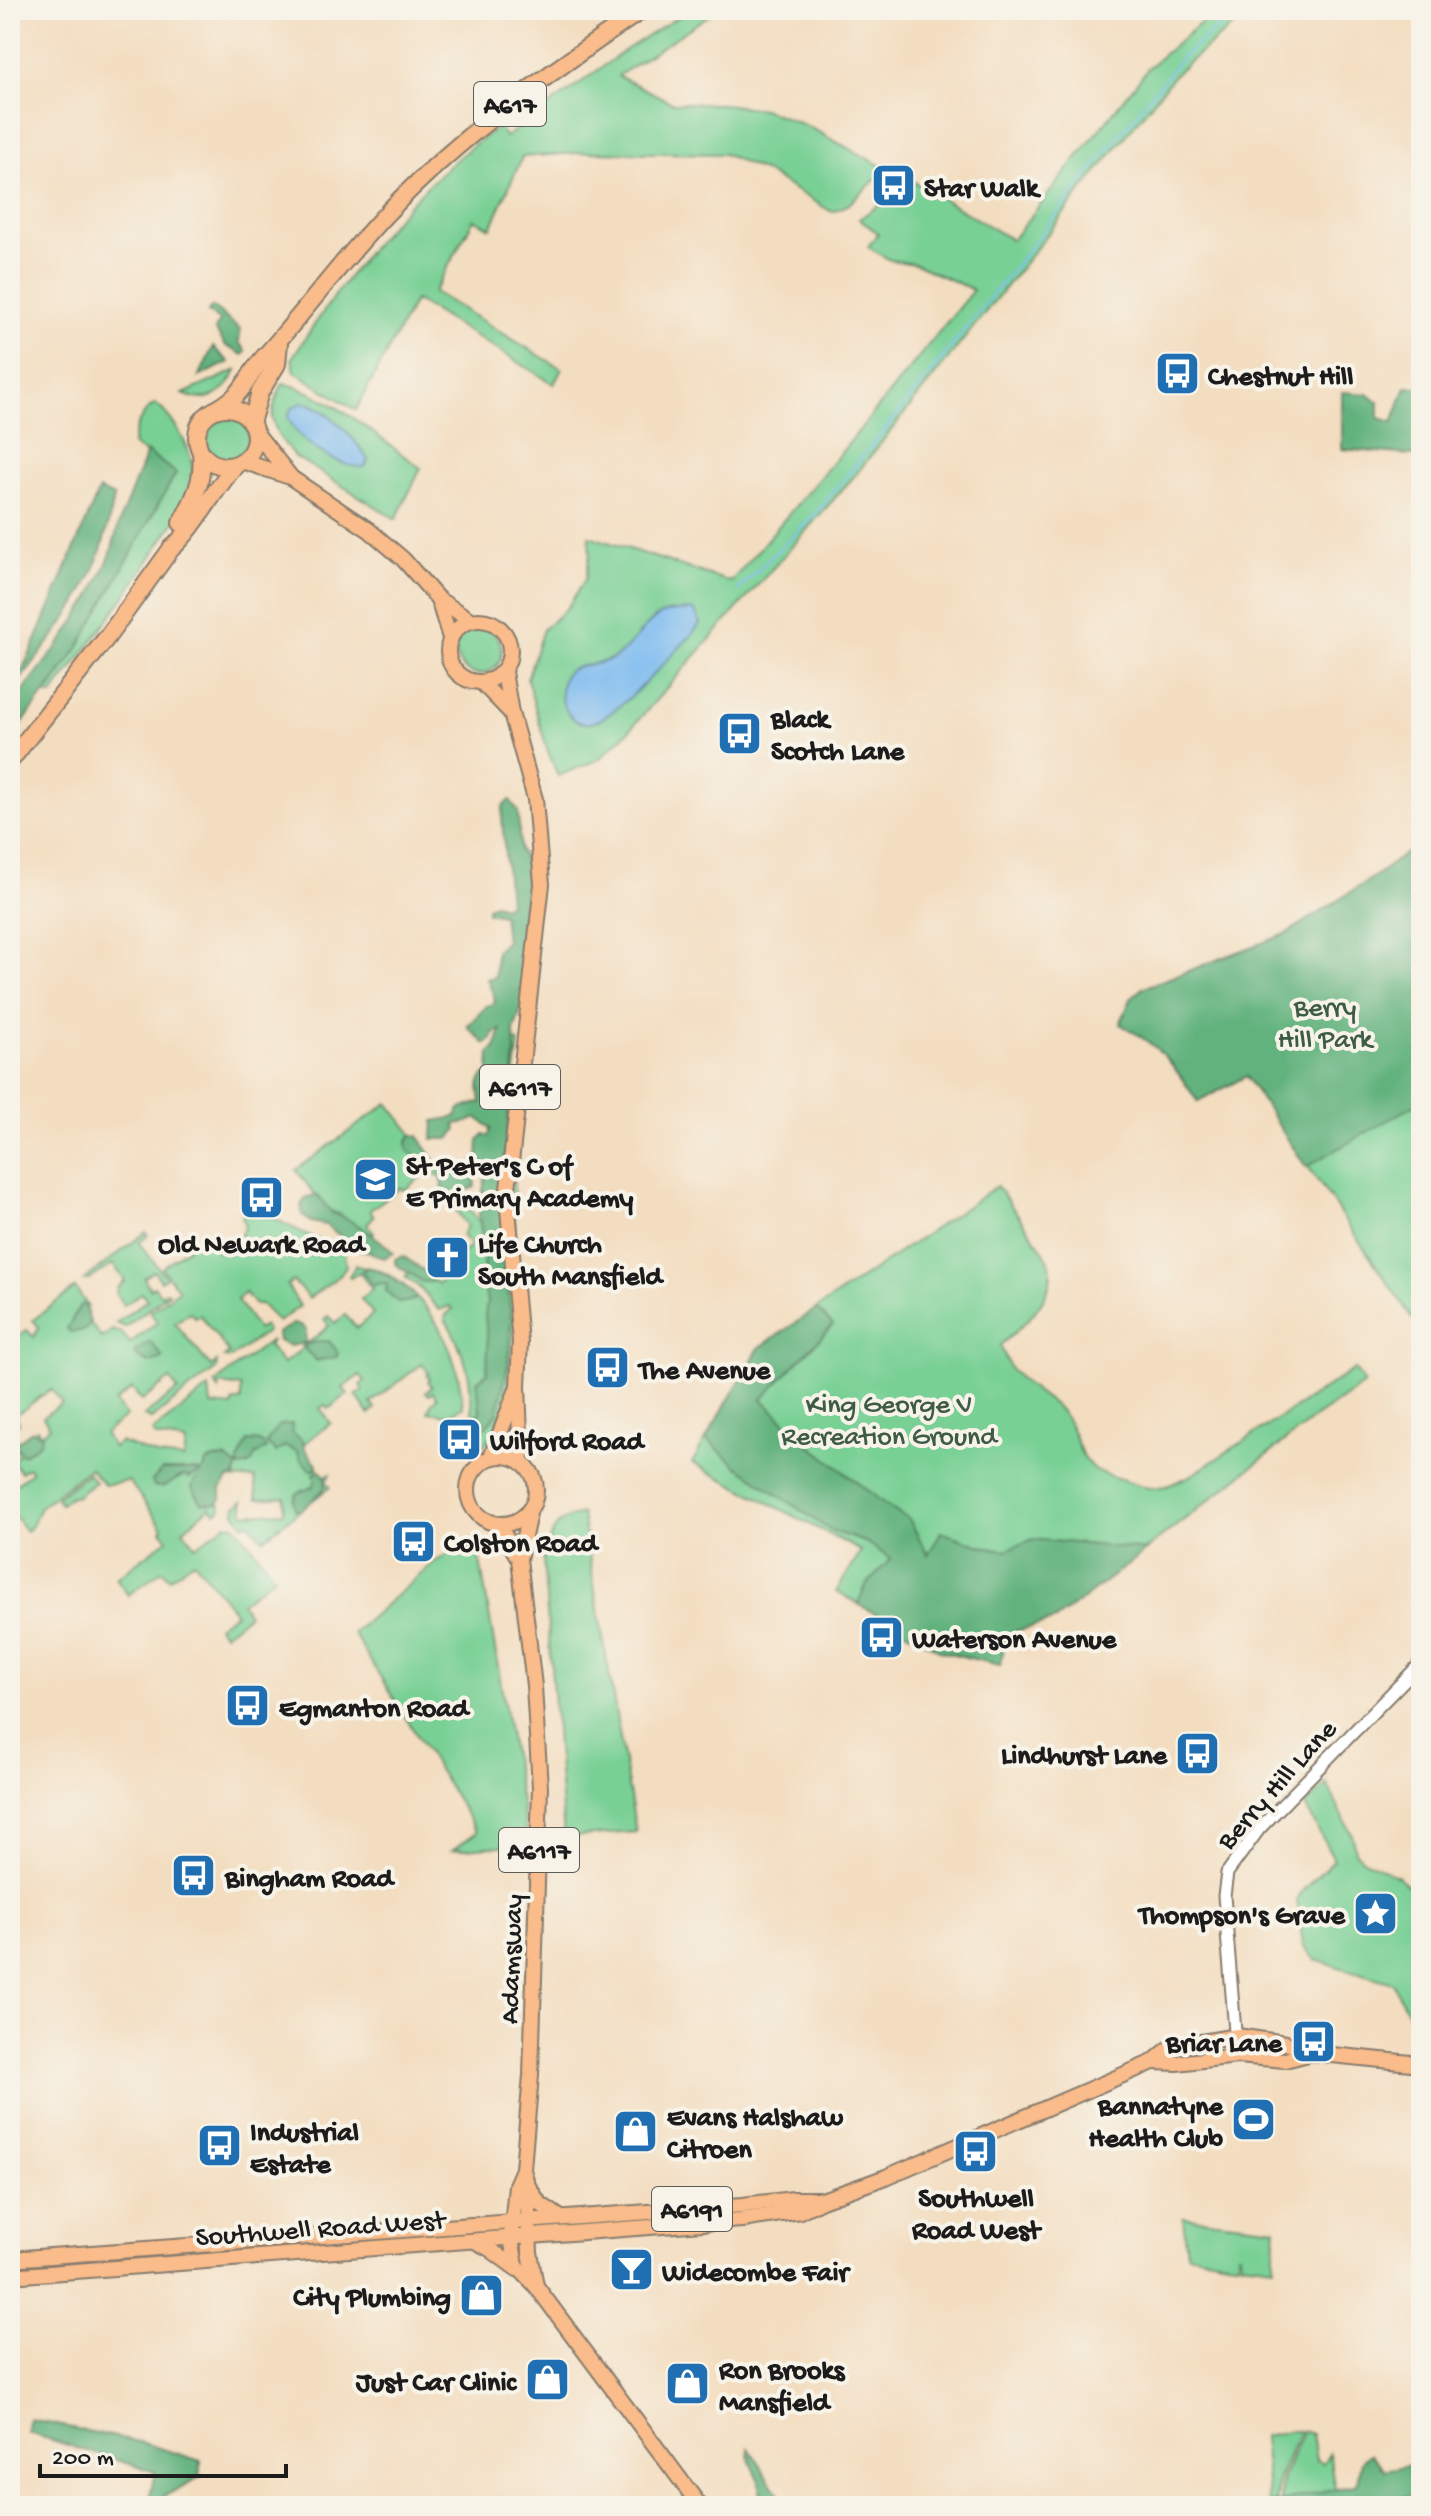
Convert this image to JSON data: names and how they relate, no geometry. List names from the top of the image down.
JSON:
{
  "streets": {
    "highway": ["A617"],
    "main road": [
      "A6117",
      "Adamsway",
      "A6191",
      "Southwell Road West"
    ],
    "street": ["Berry Hill Lane"]
  },
  "crossings": [
    ["A617", "A6117"],
    ["A6117", "Adamsway"],
    ["A6117", "Southwell Road West"],
    ["Berry Hill Lane", "Southwell Road West"],
    ["Adamsway", "Southwell Road West"]
  ],
  "parks": ["Berry Hill Park", "King George V Recreation Ground"],
  "places": {
    "bus stop": [
      "Star Walk",
      "Chestnut Hill",
      "Black Scotch Lane",
      "Old Newark Road",
      "The Avenue",
      "Wilford Road",
      "Colston Road",
      "Waterson Avenue",
      "Egmanton Road",
      "Lindhurst Lane",
      "Bingham Road",
      "Briar Lane",
      "Industrial Estate",
      "Southwell Road West"
    ],
    "school or university": ["St Peter's C of E Primary Academy"],
    "church": ["Life Church South Mansfield"],
    "place": ["Thompson's Grave"],
    "sports": ["Bannatyne Health Club"],
    "shop": [
      "Evans Halshaw Citroen",
      "City Plumbing",
      "Just Car Clinic",
      "Ron Brooks Mansfield"
    ],
    "bar": ["Widecombe Fair"]
  },
  "scale_bar": "200 m"
}
